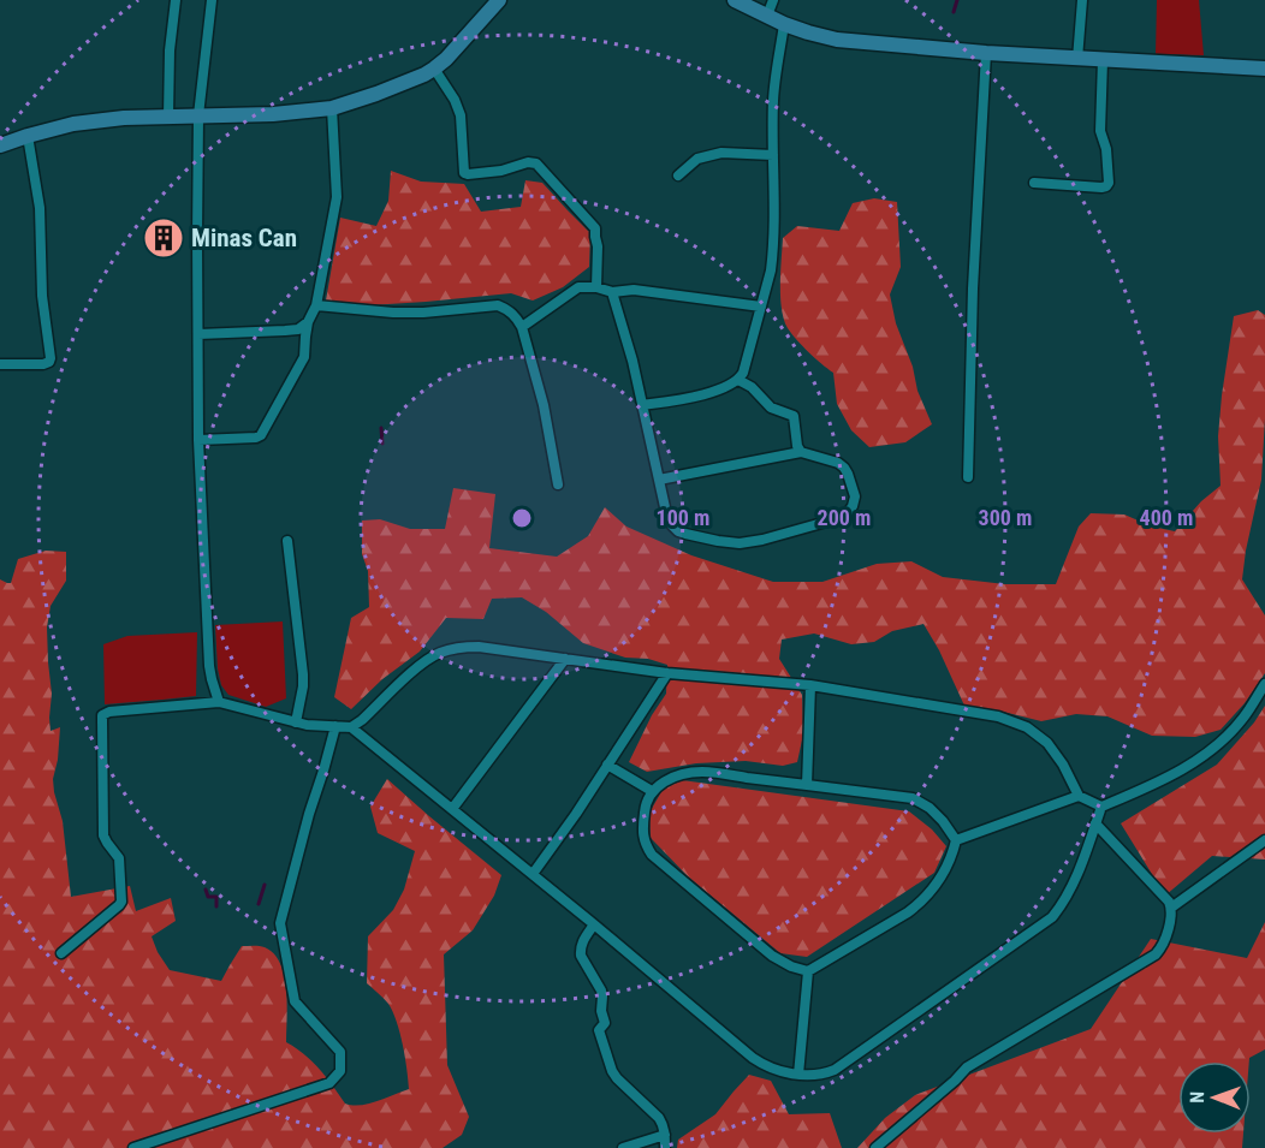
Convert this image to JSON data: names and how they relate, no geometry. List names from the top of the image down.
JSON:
{
  "places": {
    "building": ["Minas Can"]
  },
  "north": "left",
  "rings": [
    "100 m",
    "200 m",
    "300 m",
    "400 m"
  ]
}
